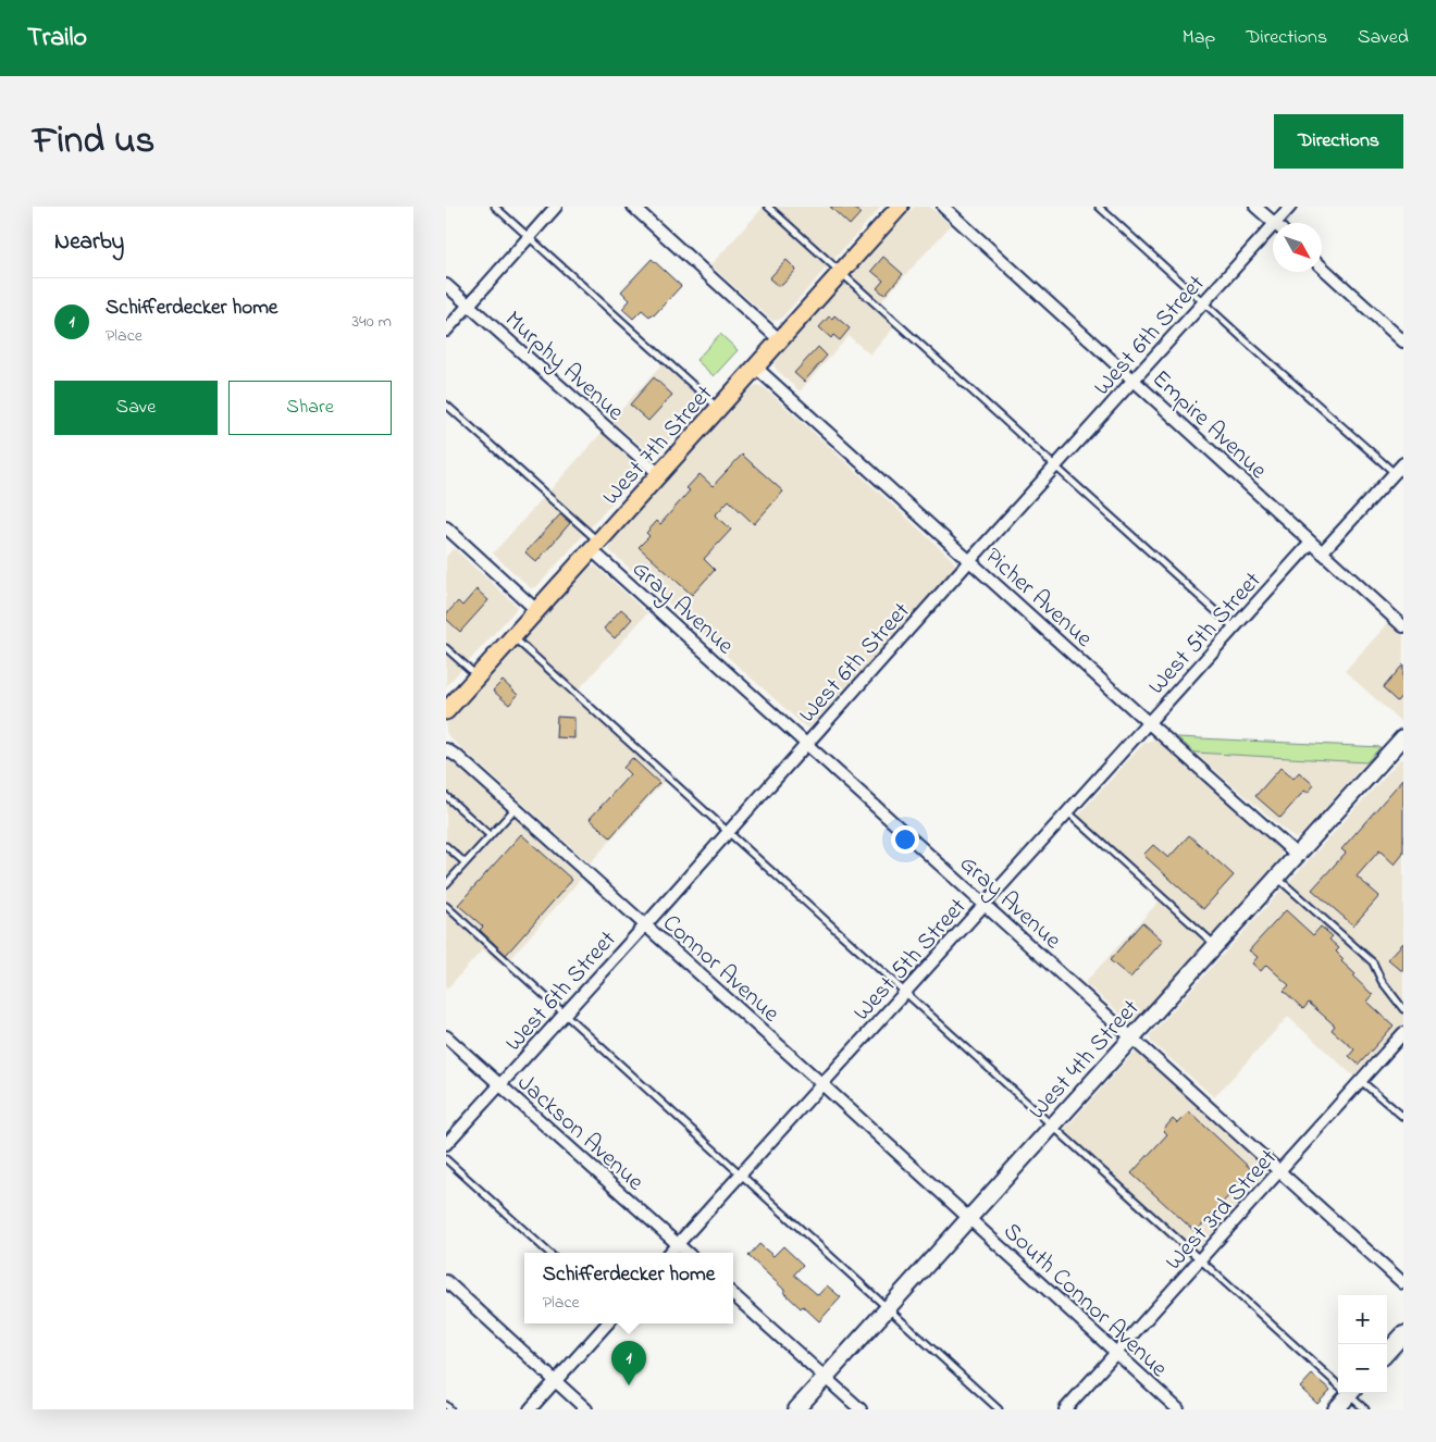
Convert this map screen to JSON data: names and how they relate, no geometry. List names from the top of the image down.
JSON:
{
  "streets": {
    "main road": ["West 7th Street"],
    "street": [
      "West 6th Street",
      "Murphy Avenue",
      "Empire Avenue",
      "Picher Avenue",
      "Gray Avenue",
      "West 5th Street",
      "Connor Avenue",
      "West 4th Street",
      "Jackson Avenue",
      "West 3rd Street",
      "South Connor Avenue"
    ]
  },
  "crossings": [
    ["West 6th Street", "Empire Avenue"],
    ["West 6th Street", "Picher Avenue"],
    ["West 6th Street", "Gray Avenue"],
    ["West 6th Street", "Connor Avenue"],
    ["West 6th Street", "Jackson Avenue"],
    ["Murphy Avenue", "West 7th Street"],
    ["Empire Avenue", "West 5th Street"],
    ["West 7th Street", "Picher Avenue"],
    ["West 7th Street", "Gray Avenue"],
    ["Picher Avenue", "West 5th Street"],
    ["Picher Avenue", "West 4th Street"],
    ["Gray Avenue", "West 5th Street"],
    ["Gray Avenue", "West 4th Street"],
    ["Gray Avenue", "West 3rd Street"],
    ["West 5th Street", "Connor Avenue"],
    ["West 5th Street", "Jackson Avenue"],
    ["Connor Avenue", "West 4th Street"],
    ["Connor Avenue", "South Connor Avenue"],
    ["West 4th Street", "South Connor Avenue"],
    ["West 3rd Street", "South Connor Avenue"]
  ],
  "north": "bottom right",
  "page": {
    "header": "Trailo",
    "nav": ["Map", "Directions", "Saved"],
    "title": "Find us",
    "buttons": [
      "Directions",
      ["Save", "Share"]
    ],
    "heading": "Nearby",
    "list": [
      {
        "mark": "1",
        "name": "Schifferdecker home",
        "note": "Place",
        "value": "340 m"
      }
    ],
    "popup": ["Schifferdecker home", "Place"],
    "map_buttons": ["+", "−"],
    "pins": "1"
  }
}
